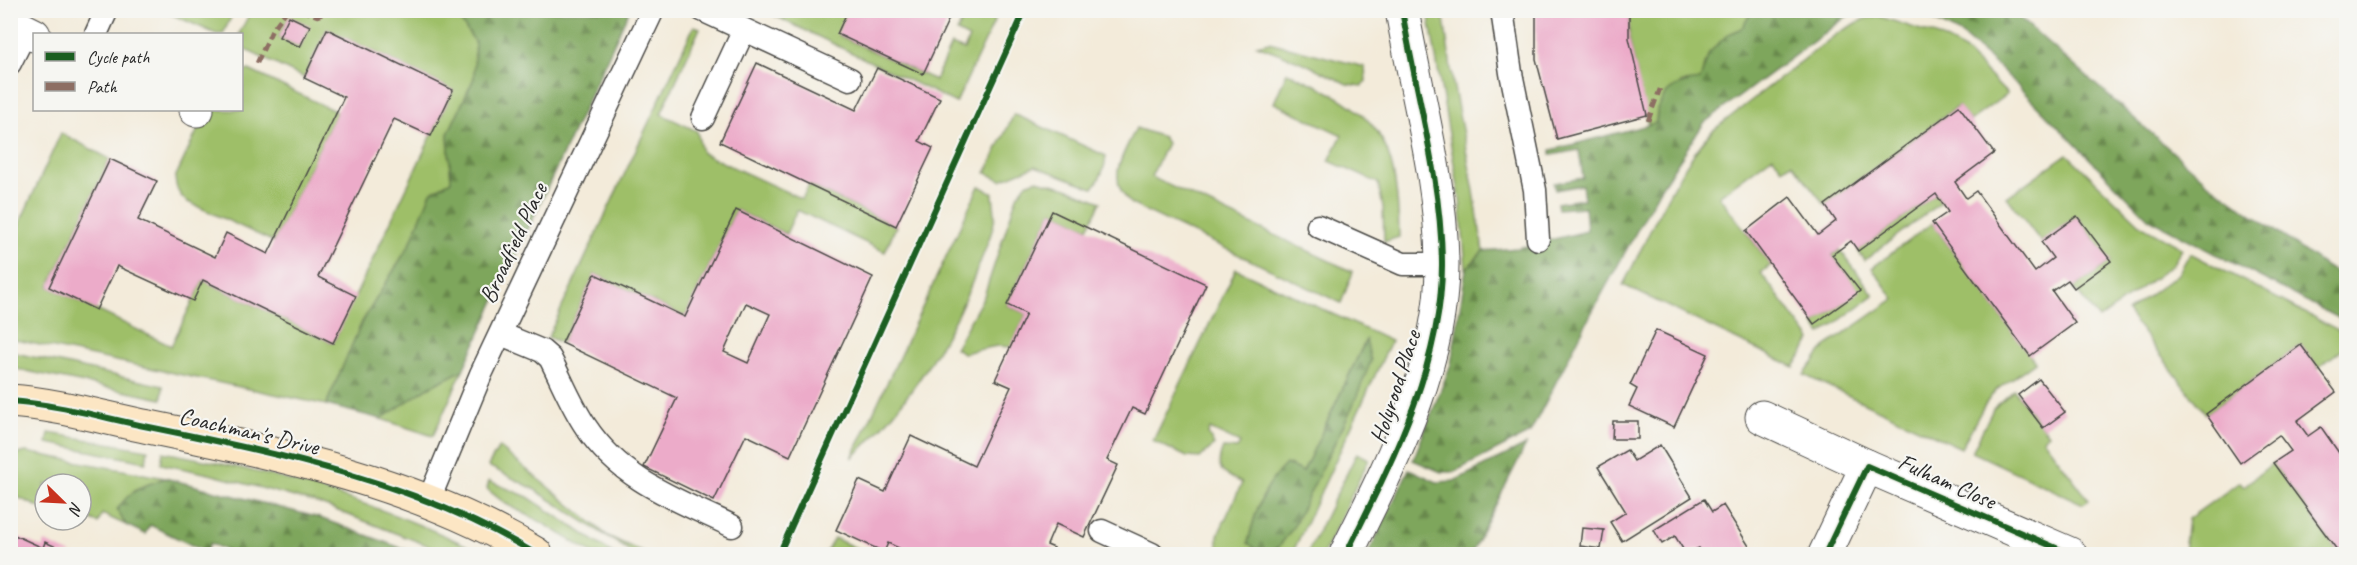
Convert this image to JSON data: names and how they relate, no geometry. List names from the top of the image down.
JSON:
{
  "streets": {
    "street": ["Holyrood Place", "Coachman's Drive", "Fulham Close"],
    "lane": ["Broadfield Place"]
  },
  "crossings": [
    ["Broadfield Place", "Coachman's Drive"]
  ],
  "legend": ["Cycle path", "Path"],
  "north": "bottom right"
}
